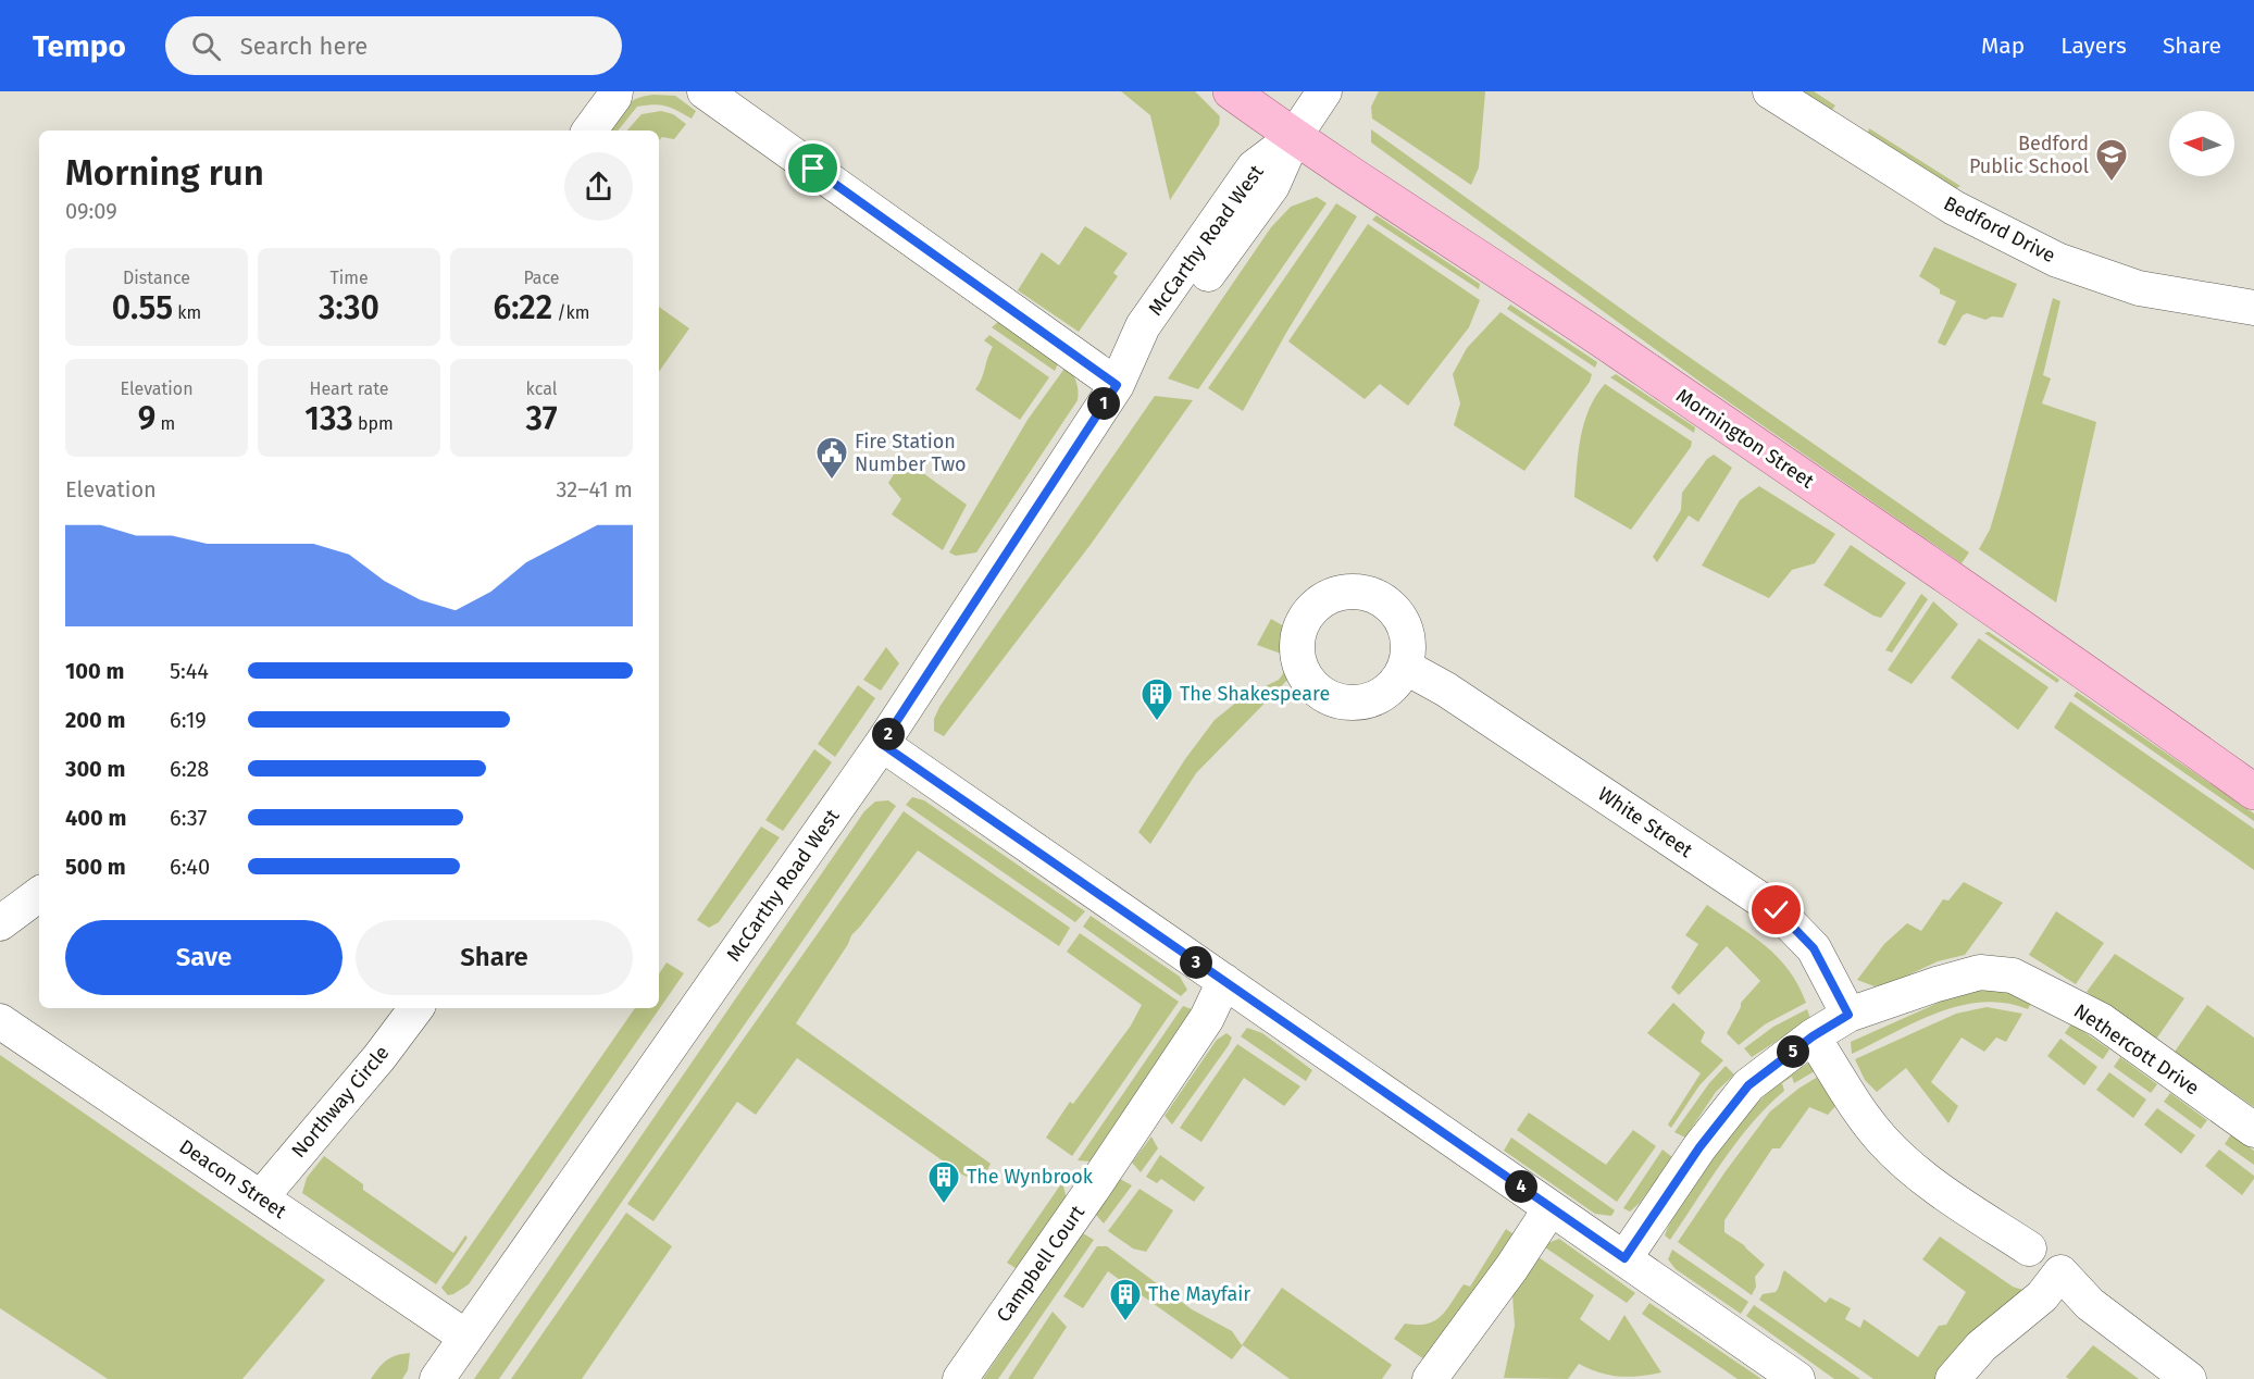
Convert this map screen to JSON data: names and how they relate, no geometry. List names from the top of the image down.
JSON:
{
  "streets": {
    "main road": ["Mornington Street"],
    "street": [
      "Bedford Drive",
      "McCarthy Road West",
      "White Street",
      "Nethercott Drive",
      "Northway Circle",
      "Deacon Street",
      "Campbell Court"
    ]
  },
  "crossings": [
    ["McCarthy Road West", "Mornington Street"],
    ["McCarthy Road West", "Deacon Street"],
    ["White Street", "Nethercott Drive"],
    ["Northway Circle", "Deacon Street"]
  ],
  "places": {
    "school or university": ["Bedford Public School"],
    "public building": ["Fire Station Number Two"],
    "building": ["The Shakespeare", "The Wynbrook", "The Mayfair"]
  },
  "north": "left",
  "page": {
    "header": "Tempo",
    "search": "Search here",
    "nav": ["Map", "Layers", "Share"],
    "heading": ["Morning run", "09:09"],
    "stats": [
      ["Distance", "0.55 km"],
      ["Time", "3:30"],
      ["Pace", "6:22 /km"],
      ["Elevation", "9 m"],
      ["Heart rate", "133 bpm"],
      ["kcal", "37"]
    ],
    "pins": [
      "1",
      "2",
      "3",
      "5",
      "4"
    ],
    "chart": ["Elevation", "32–41 m"],
    "list": [
      {
        "name": "100 m",
        "note": "5:44"
      },
      {
        "name": "200 m",
        "note": "6:19"
      },
      {
        "name": "300 m",
        "note": "6:28"
      },
      {
        "name": "400 m",
        "note": "6:37"
      },
      {
        "name": "500 m",
        "note": "6:40"
      }
    ],
    "buttons": ["Save", "Share"]
  }
}
